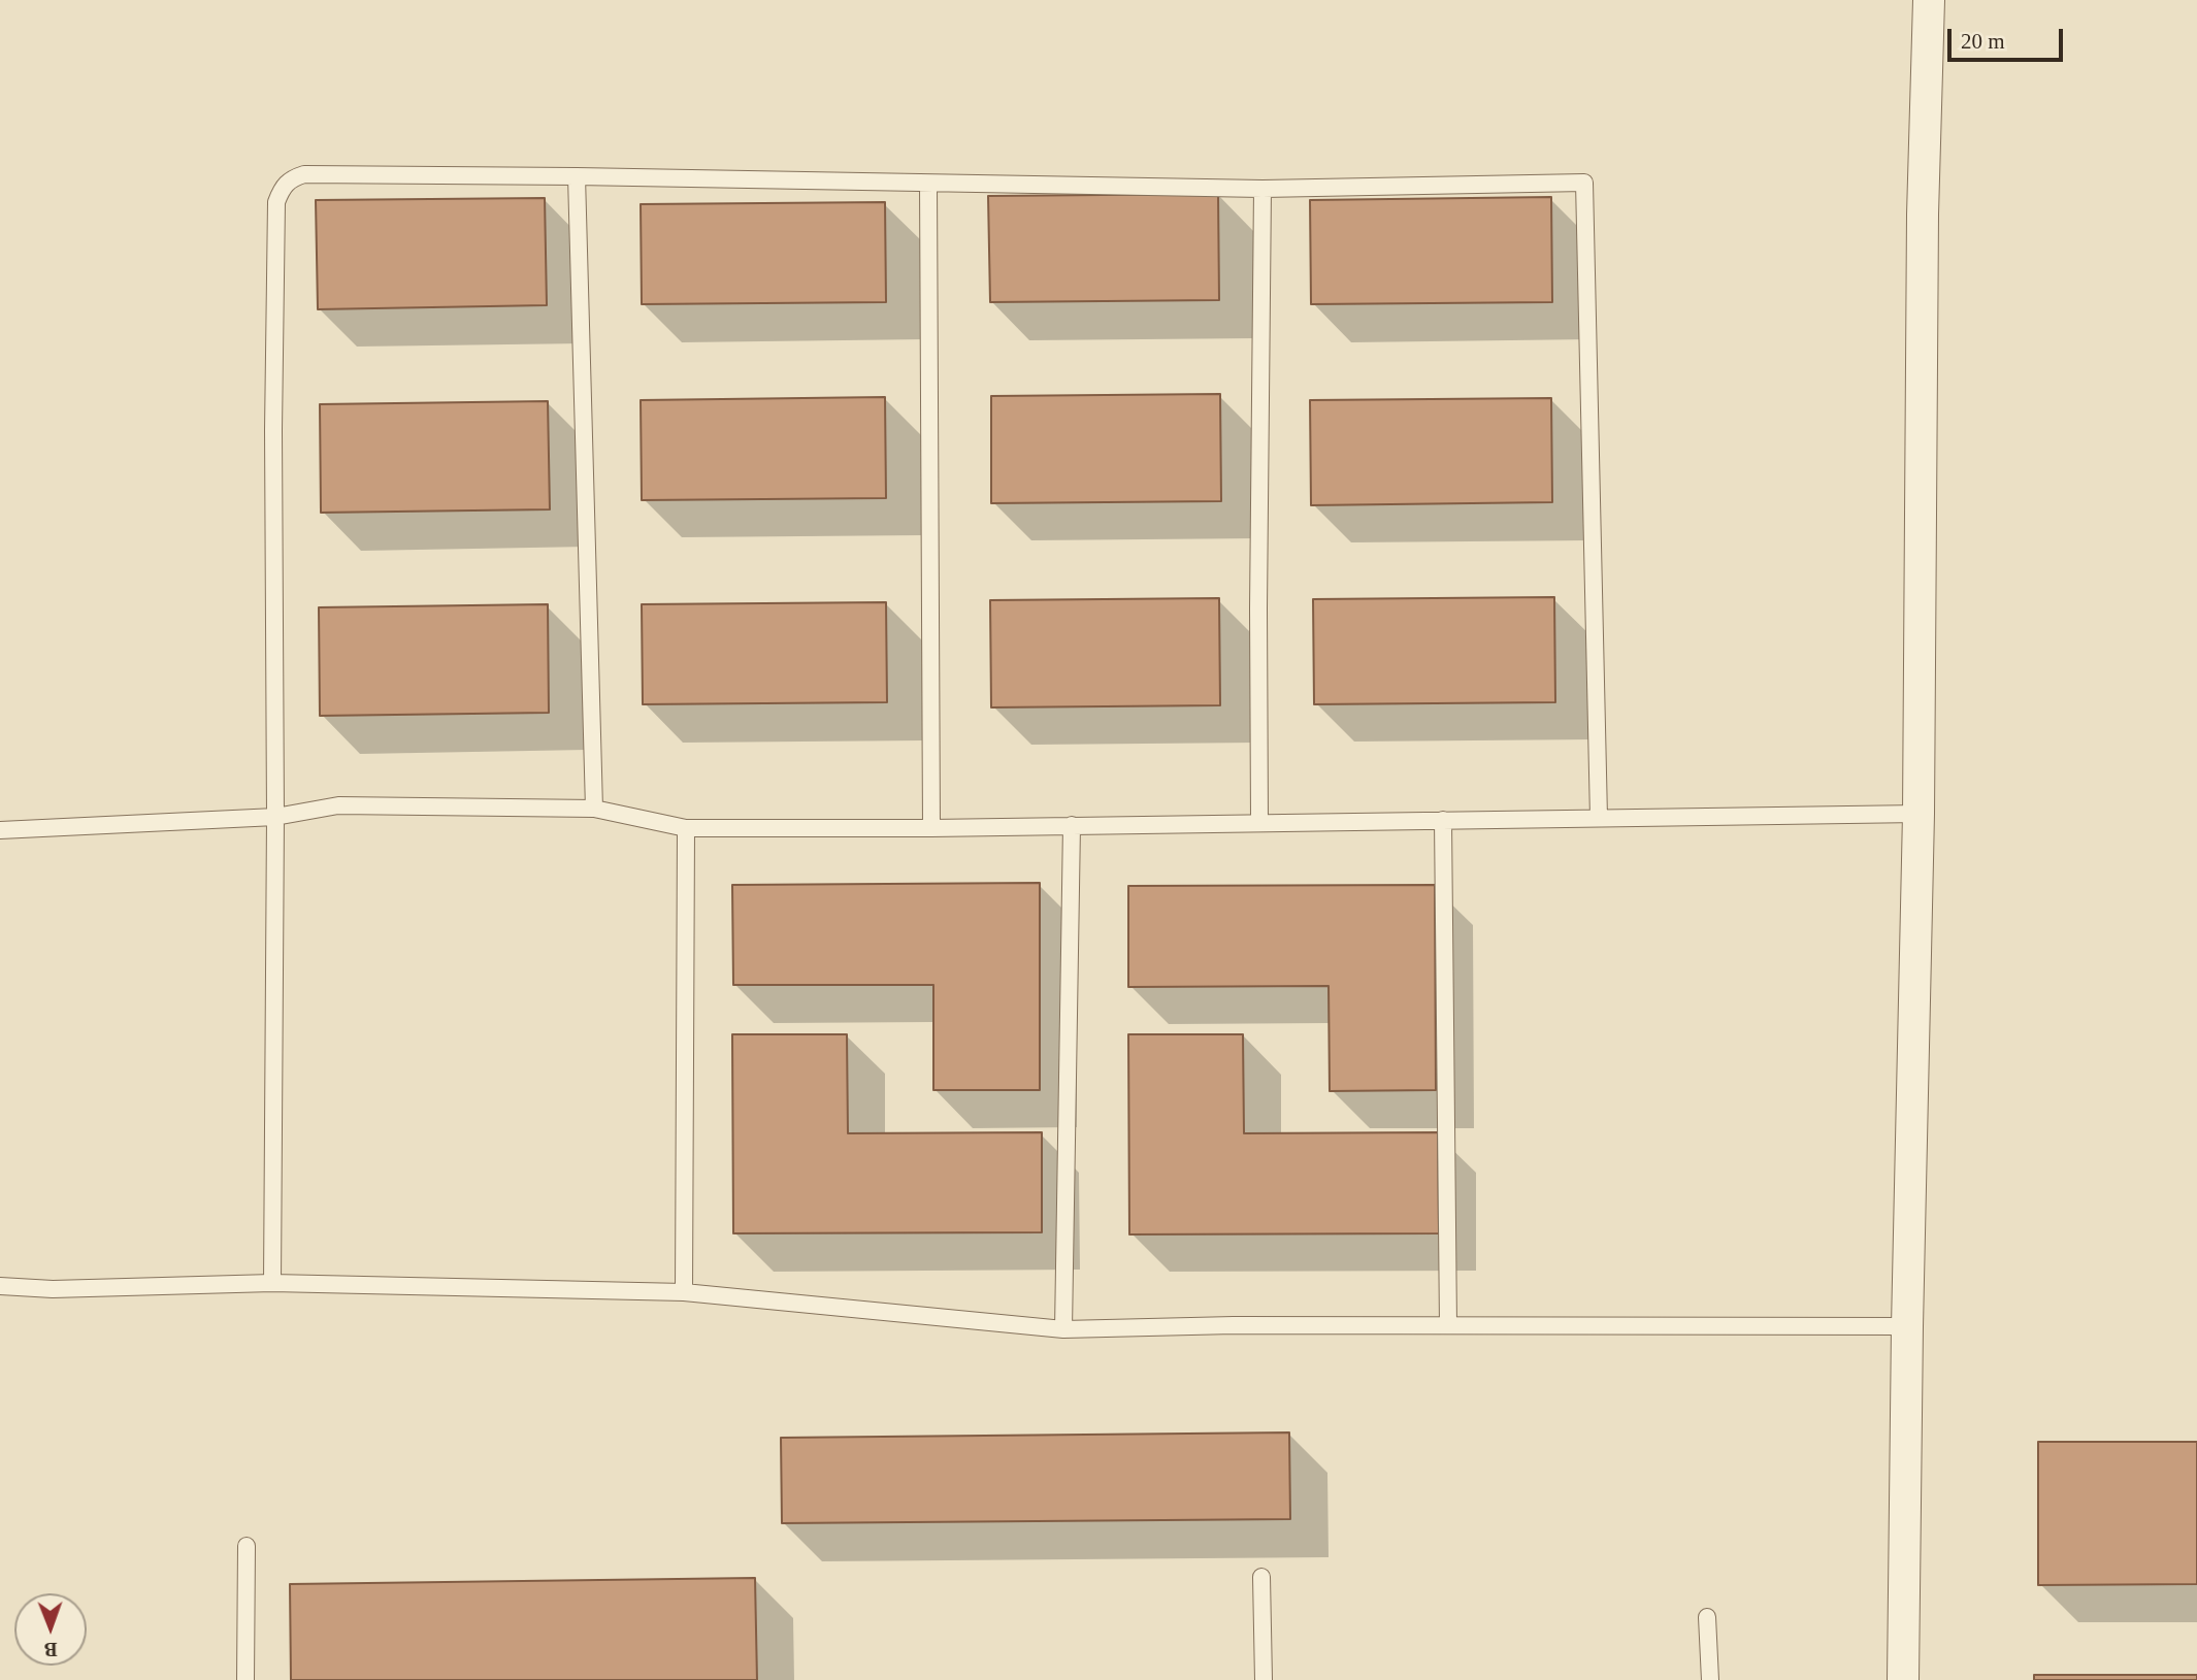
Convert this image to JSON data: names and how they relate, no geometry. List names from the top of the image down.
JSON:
{
  "scale_bar": "20 m",
  "north": "bottom"
}
